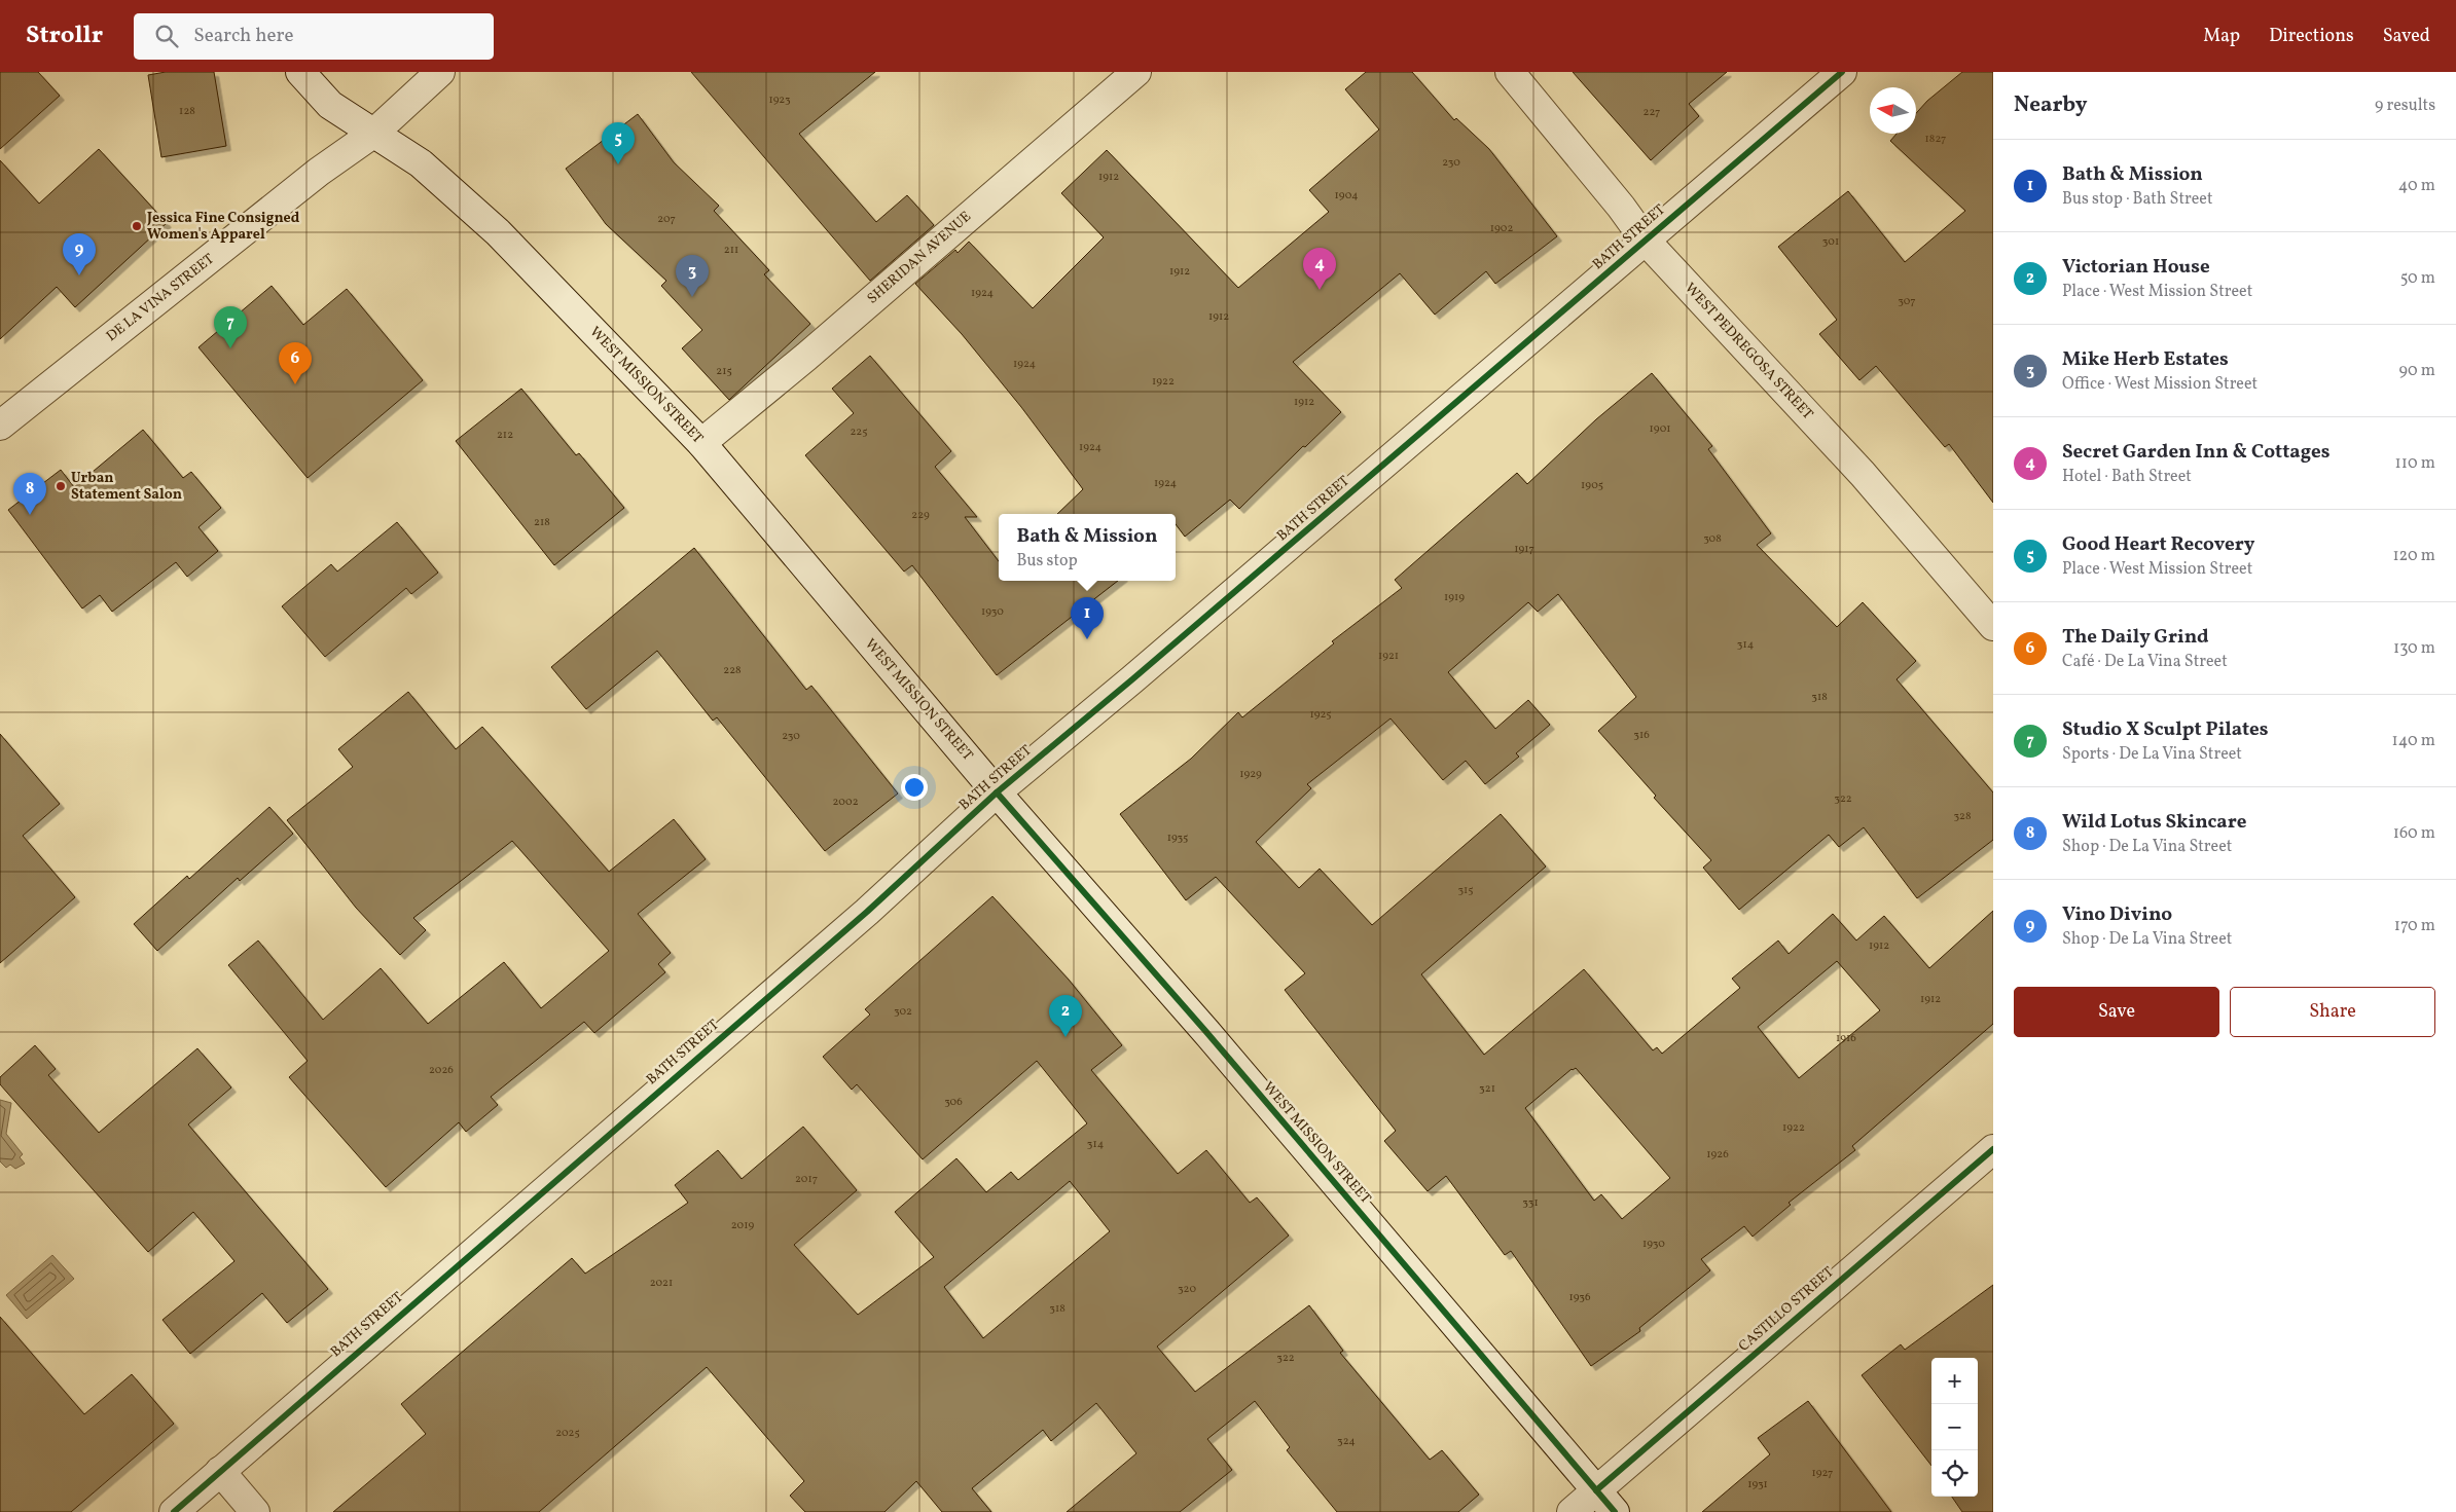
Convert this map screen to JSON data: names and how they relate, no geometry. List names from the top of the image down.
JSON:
{
  "streets": {
    "street": [
      "BATH STREET",
      "SHERIDAN AVENUE",
      "DE LA VINA STREET",
      "WEST PEDREGOSA STREET",
      "WEST MISSION STREET",
      "CASTILLO STREET"
    ]
  },
  "crossings": [
    ["BATH STREET", "WEST PEDREGOSA STREET"],
    ["BATH STREET", "WEST MISSION STREET"],
    ["SHERIDAN AVENUE", "WEST MISSION STREET"],
    ["DE LA VINA STREET", "WEST MISSION STREET"],
    ["WEST MISSION STREET", "CASTILLO STREET"]
  ],
  "places": ["Jessica Fine Consigned Women's Apparel", "Urban Statement Salon"],
  "house_numbers": [
    "1923",
    "128",
    "227",
    "1827",
    "230",
    "1912",
    "1904",
    "207",
    "1902",
    "301",
    "211",
    "1912",
    "1924",
    "307",
    "1912",
    "1924",
    "215",
    "1922",
    "1912",
    "1901",
    "225",
    "212",
    "1924",
    "1924",
    "1905",
    "229",
    "218",
    "308",
    "1917",
    "1919",
    "1930",
    "314",
    "1921",
    "228",
    "318",
    "1925",
    "316",
    "230",
    "1929",
    "322",
    "2002",
    "328",
    "1935",
    "315",
    "1912",
    "1912",
    "302",
    "1916",
    "2026",
    "321",
    "306",
    "1922",
    "314",
    "1926",
    "2017",
    "331",
    "2019",
    "1930",
    "2021",
    "320",
    "1936",
    "318",
    "322",
    "2025",
    "324",
    "1927",
    "1931"
  ],
  "north": "left",
  "page": {
    "header": "Strollr",
    "search": "Search here",
    "nav": ["Map", "Directions", "Saved"],
    "heading": ["Nearby", "9 results"],
    "pins": [
      "5",
      "9",
      "4",
      "3",
      "7",
      "6",
      "8",
      "1",
      "2"
    ],
    "list": [
      {
        "mark": "1",
        "name": "Bath & Mission",
        "note": "Bus stop · Bath Street",
        "value": "40 m"
      },
      {
        "mark": "2",
        "name": "Victorian House",
        "note": "Place · West Mission Street",
        "value": "50 m"
      },
      {
        "mark": "3",
        "name": "Mike Herb Estates",
        "note": "Office · West Mission Street",
        "value": "90 m"
      },
      {
        "mark": "4",
        "name": "Secret Garden Inn & Cottages",
        "note": "Hotel · Bath Street",
        "value": "110 m"
      },
      {
        "mark": "5",
        "name": "Good Heart Recovery",
        "note": "Place · West Mission Street",
        "value": "120 m"
      },
      {
        "mark": "6",
        "name": "The Daily Grind",
        "note": "Café · De La Vina Street",
        "value": "130 m"
      },
      {
        "mark": "7",
        "name": "Studio X Sculpt Pilates",
        "note": "Sports · De La Vina Street",
        "value": "140 m"
      },
      {
        "mark": "8",
        "name": "Wild Lotus Skincare",
        "note": "Shop · De La Vina Street",
        "value": "160 m"
      },
      {
        "mark": "9",
        "name": "Vino Divino",
        "note": "Shop · De La Vina Street",
        "value": "170 m"
      }
    ],
    "popup": ["Bath & Mission", "Bus stop"],
    "buttons": ["Save", "Share"],
    "map_buttons": ["+", "−"]
  }
}
